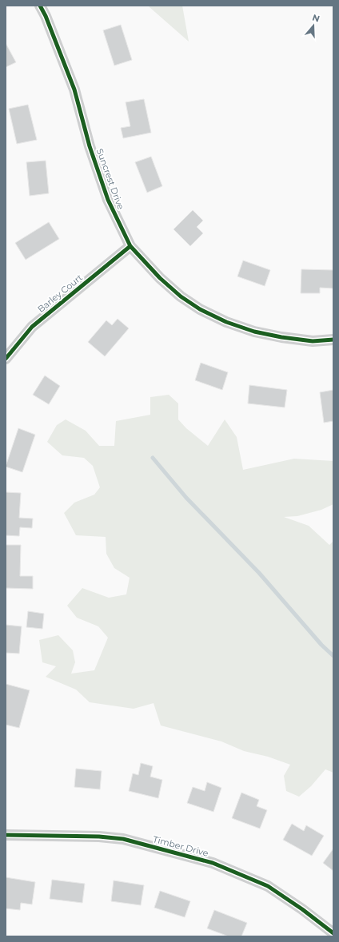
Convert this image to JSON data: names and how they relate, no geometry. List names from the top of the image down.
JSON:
{
  "streets": {
    "street": ["Suncrest Drive", "Barley Court", "Timber Drive"]
  },
  "crossings": [
    ["Suncrest Drive", "Barley Court"]
  ],
  "north": "top"
}
